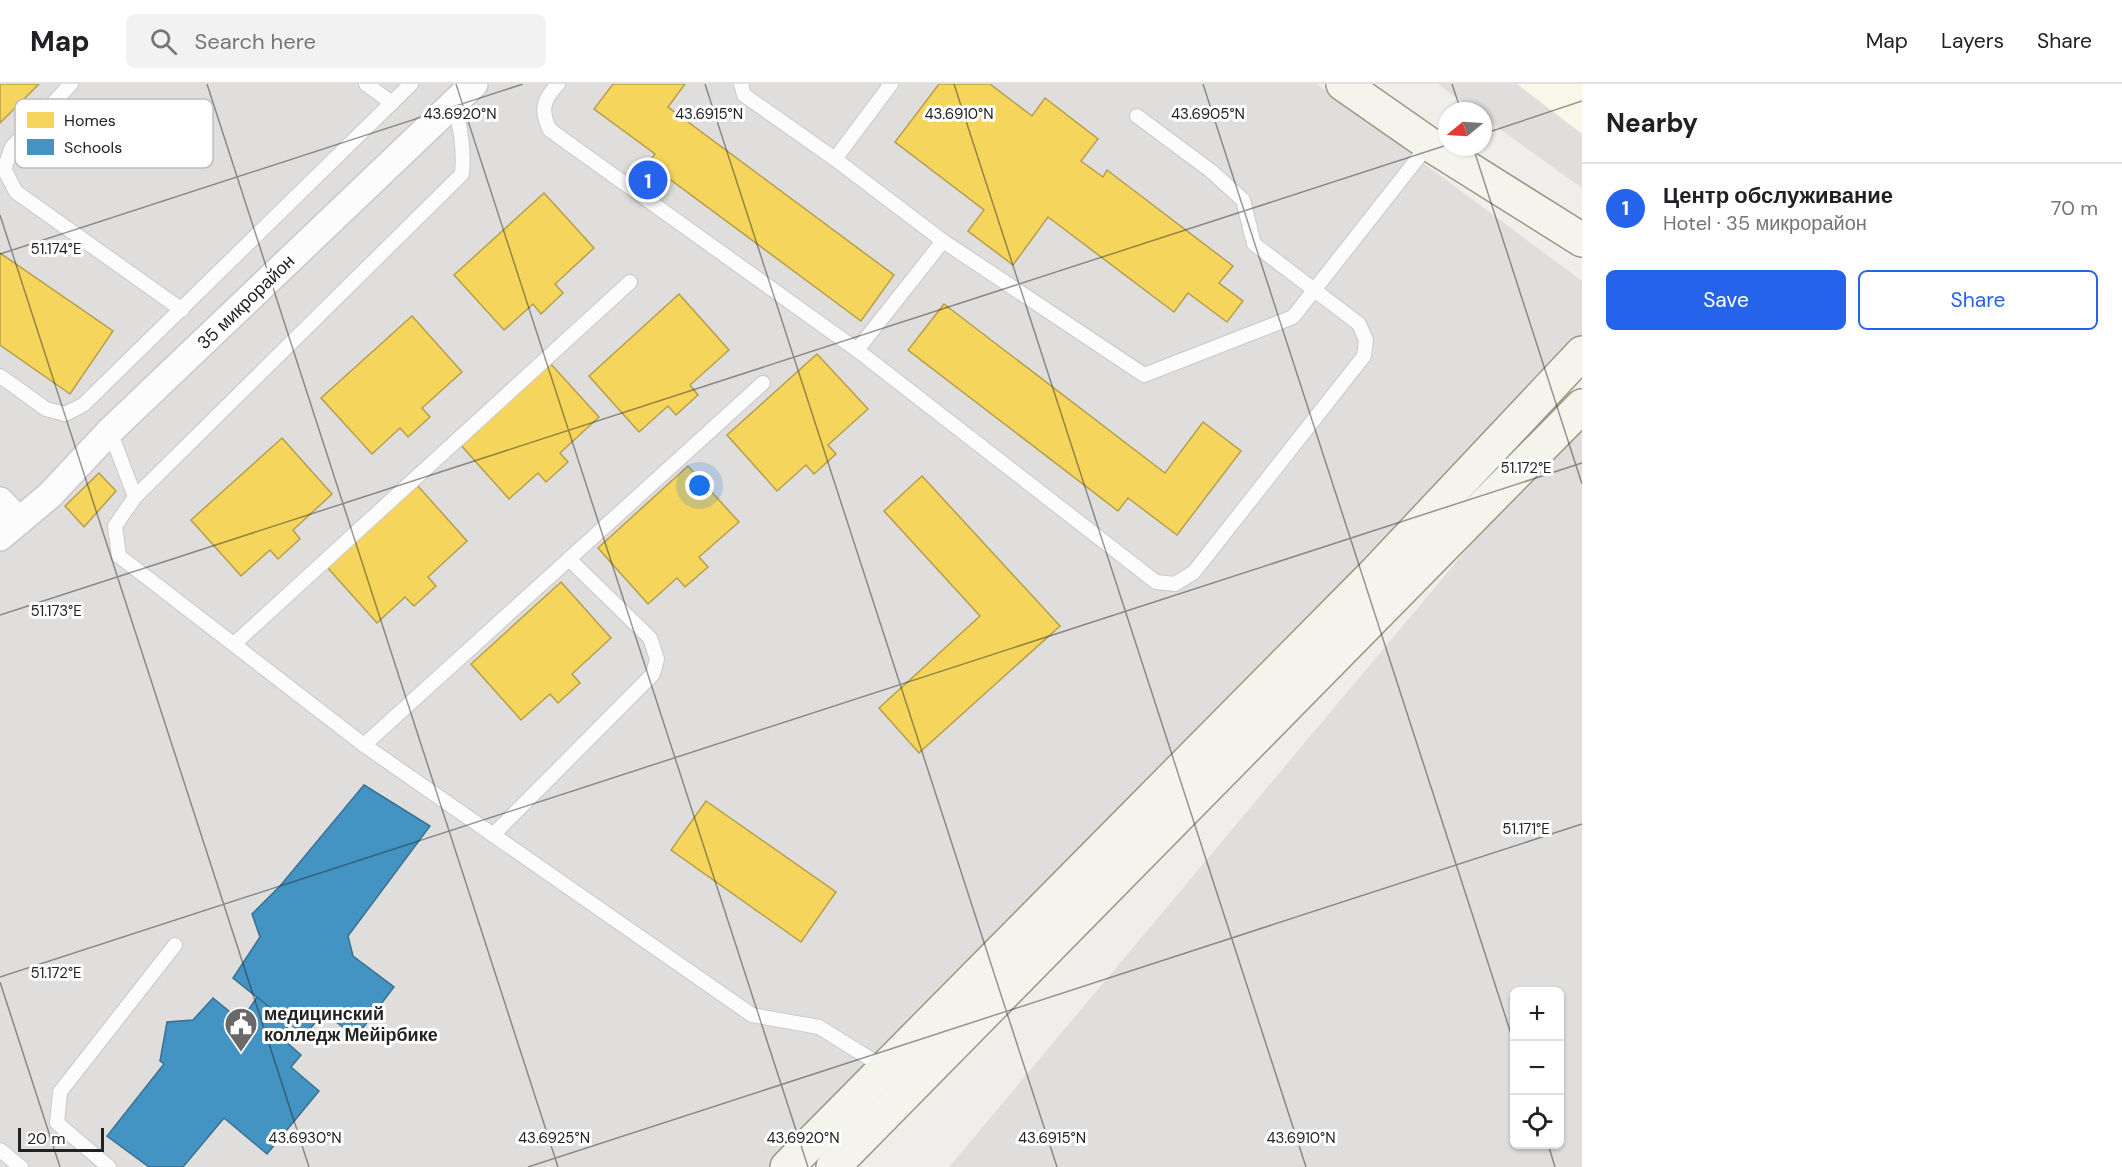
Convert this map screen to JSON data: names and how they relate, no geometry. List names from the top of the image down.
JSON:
{
  "streets": {
    "street": ["35 микрорайон"]
  },
  "places": {
    "public building": ["медицинский колледж Мейірбике"]
  },
  "legend": ["Homes", "Schools"],
  "scale_bar": "20 m",
  "north": "left",
  "page": {
    "header": "Map",
    "search": "Search here",
    "nav": ["Map", "Layers", "Share"],
    "heading": "Nearby",
    "pins": "1",
    "list": [
      {
        "mark": "1",
        "name": "Центр обслуживание",
        "note": "Hotel · 35 микрорайон",
        "value": "70 m"
      }
    ],
    "buttons": ["Save", "Share"],
    "map_buttons": ["+", "−"],
    "scale": "20 m"
  },
  "coordinates": [
    "43.6920°N",
    "43.6915°N",
    "43.6910°N",
    "43.6905°N",
    "51.174°E",
    "51.172°E",
    "51.173°E",
    "51.171°E",
    "43.6930°N",
    "43.6925°N"
  ]
}
